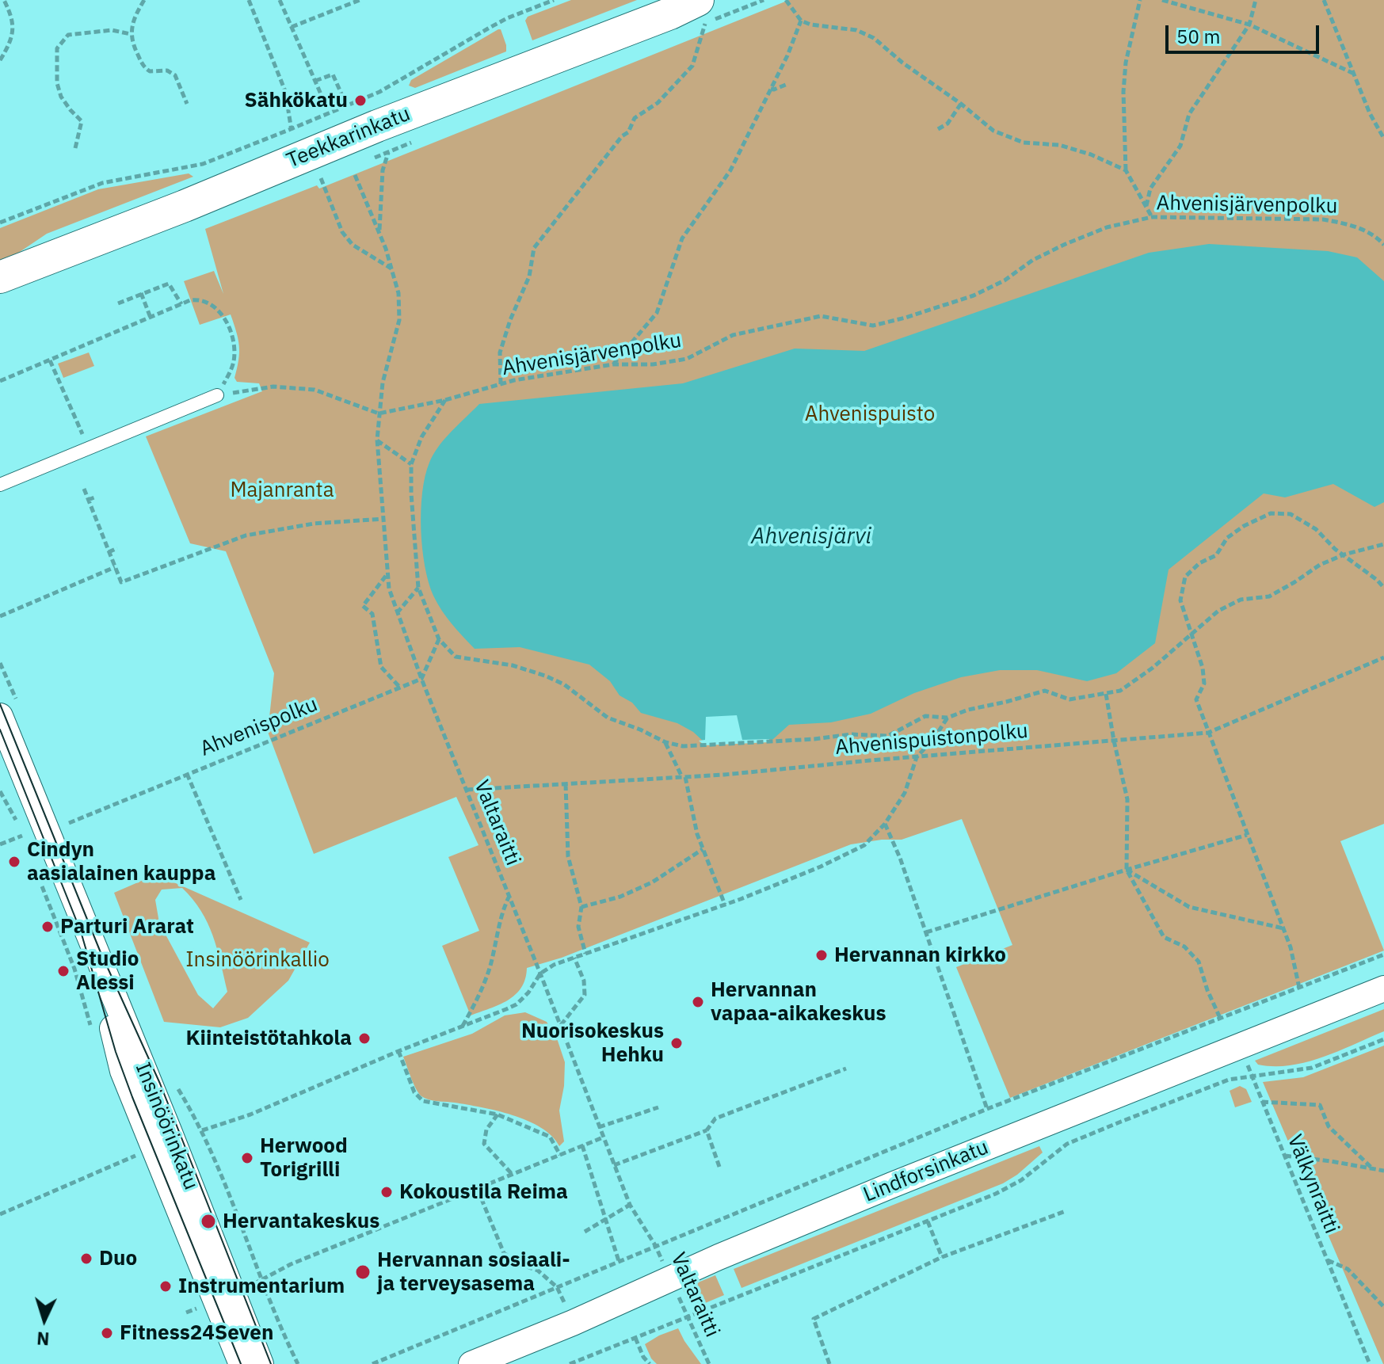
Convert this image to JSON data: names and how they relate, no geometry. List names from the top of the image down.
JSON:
{
  "streets": {
    "street": ["Teekkarinkatu", "Insinöörinkatu", "Lindforsinkatu"],
    "path": [
      "Ahvenisjärvenpolku",
      "Ahvenispolku",
      "Ahvenispuistonpolku",
      "Valtaraitti",
      "Välkynraitti"
    ]
  },
  "crossings": [
    ["Ahvenisjärvenpolku", "Valtaraitti"],
    ["Ahvenispolku", "Valtaraitti"],
    ["Ahvenispuistonpolku", "Valtaraitti"],
    ["Valtaraitti", "Lindforsinkatu"],
    ["Lindforsinkatu", "Välkynraitti"]
  ],
  "water": ["Ahvenisjärvi"],
  "parks": ["Ahvenispuisto", "Majanranta", "Insinöörinkallio"],
  "places": [
    "Sähkökatu",
    "Cindyn aasialainen kauppa",
    "Parturi Ararat",
    "Hervannan kirkko",
    "Studio Alessi",
    "Hervannan vapaa-aikakeskus",
    "Kiinteistötahkola",
    "Nuorisokeskus Hehku",
    "Herwood Torigrilli",
    "Kokoustila Reima",
    "Hervantakeskus",
    "Duo",
    "Hervannan sosiaali- ja terveysasema",
    "Instrumentarium",
    "Fitness24Seven"
  ],
  "scale_bar": "50 m",
  "north": "bottom"
}
